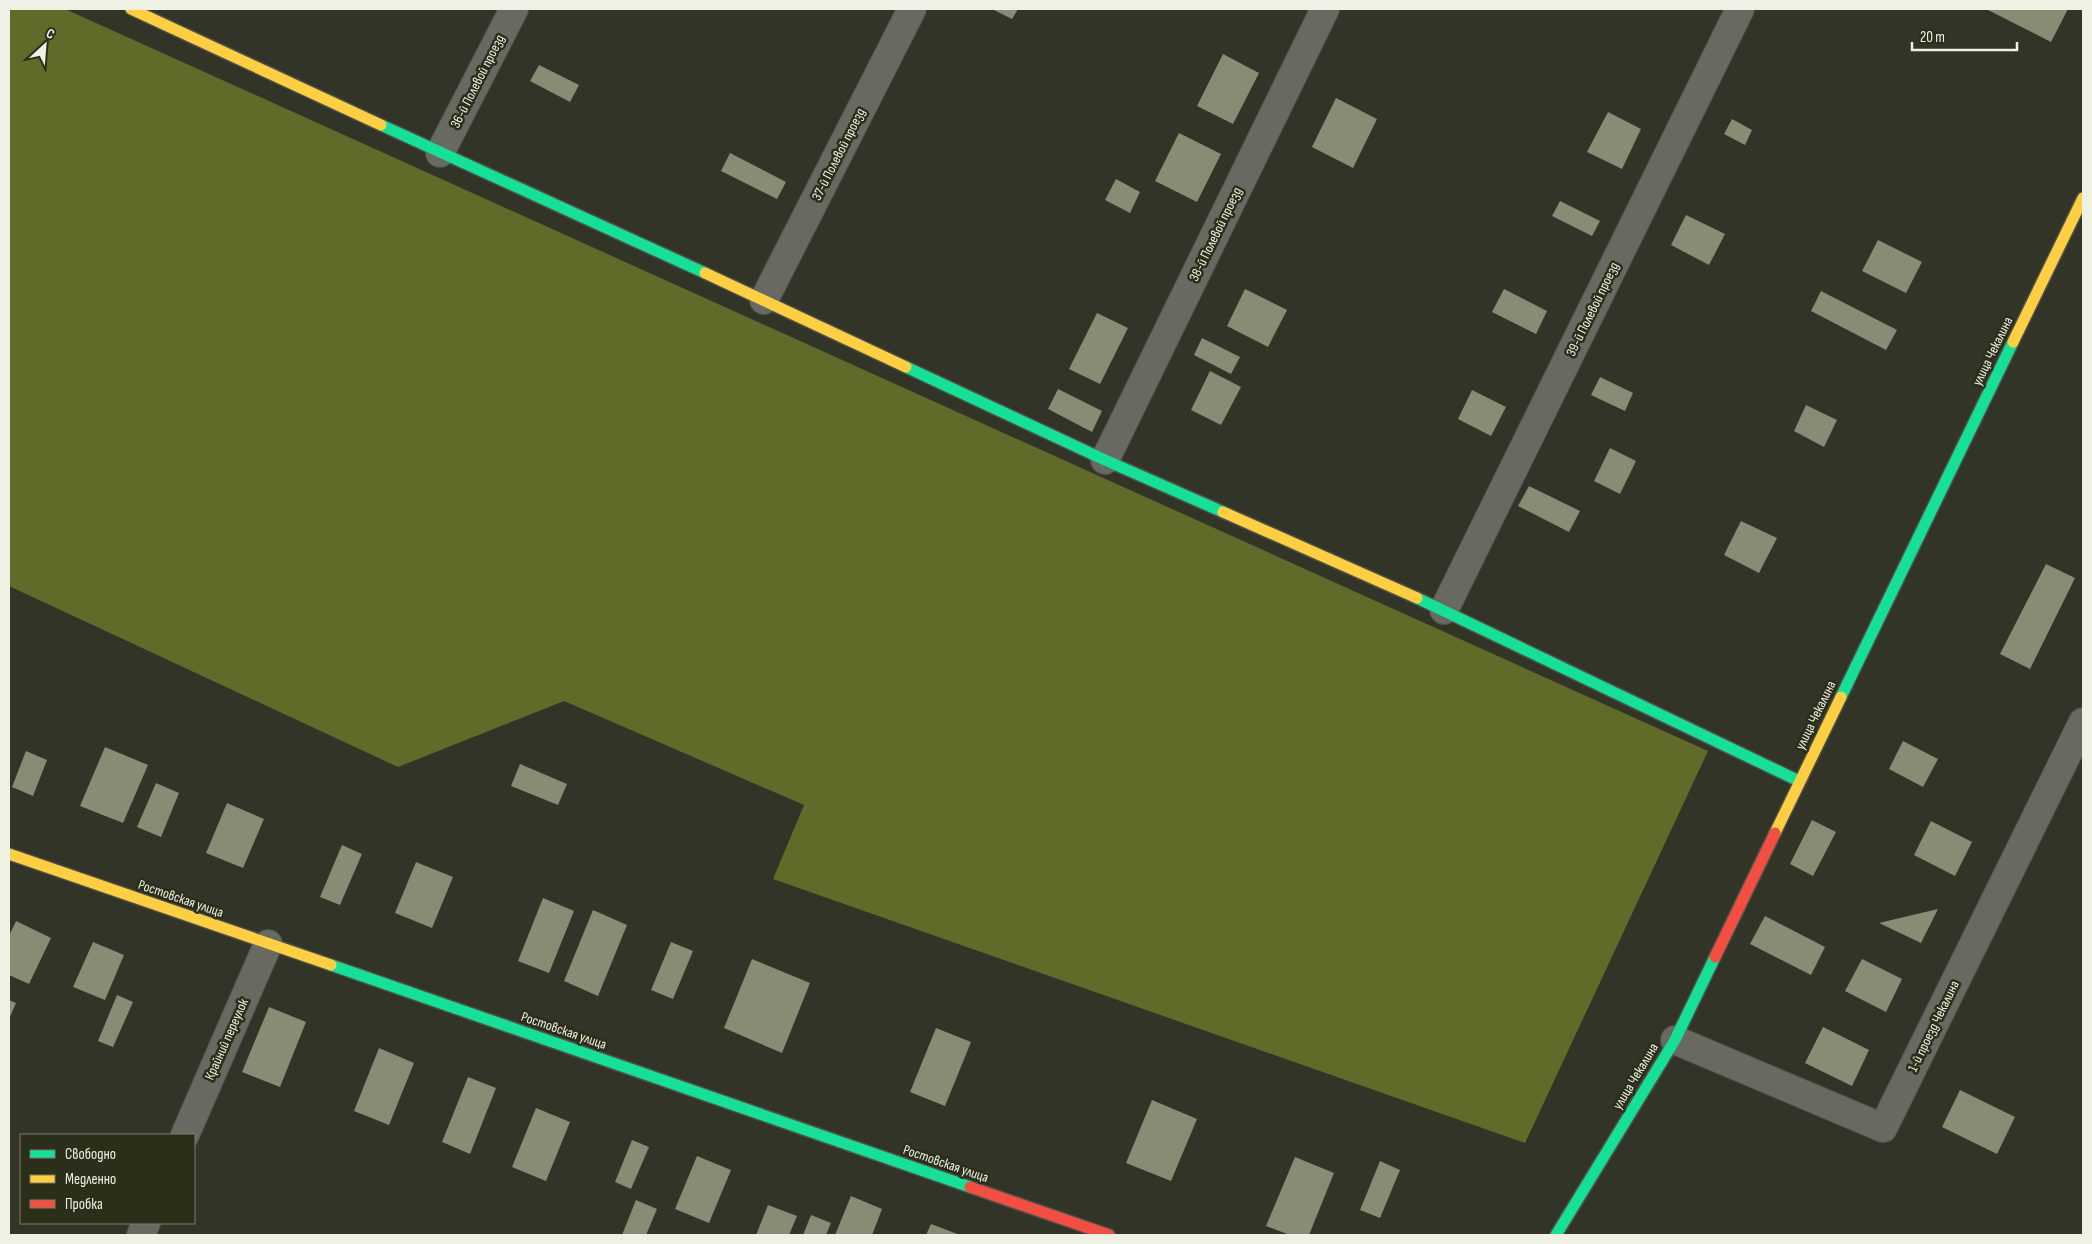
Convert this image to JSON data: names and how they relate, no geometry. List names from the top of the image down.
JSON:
{
  "streets": {
    "street": [
      "36-й Полевой проезд",
      "37-й Полевой проезд",
      "38-й Полевой проезд",
      "39-й Полевой проезд",
      "улица Чекалина",
      "Ростовская улица",
      "1-й проезд Чекалина",
      "Крайний переулок"
    ]
  },
  "crossings": [
    ["улица Чекалина", "1-й проезд Чекалина"],
    ["Ростовская улица", "Крайний переулок"]
  ],
  "legend": ["Свободно", "Медленно", "Пробка"],
  "scale_bar": "20 m",
  "north": "top right"
}
